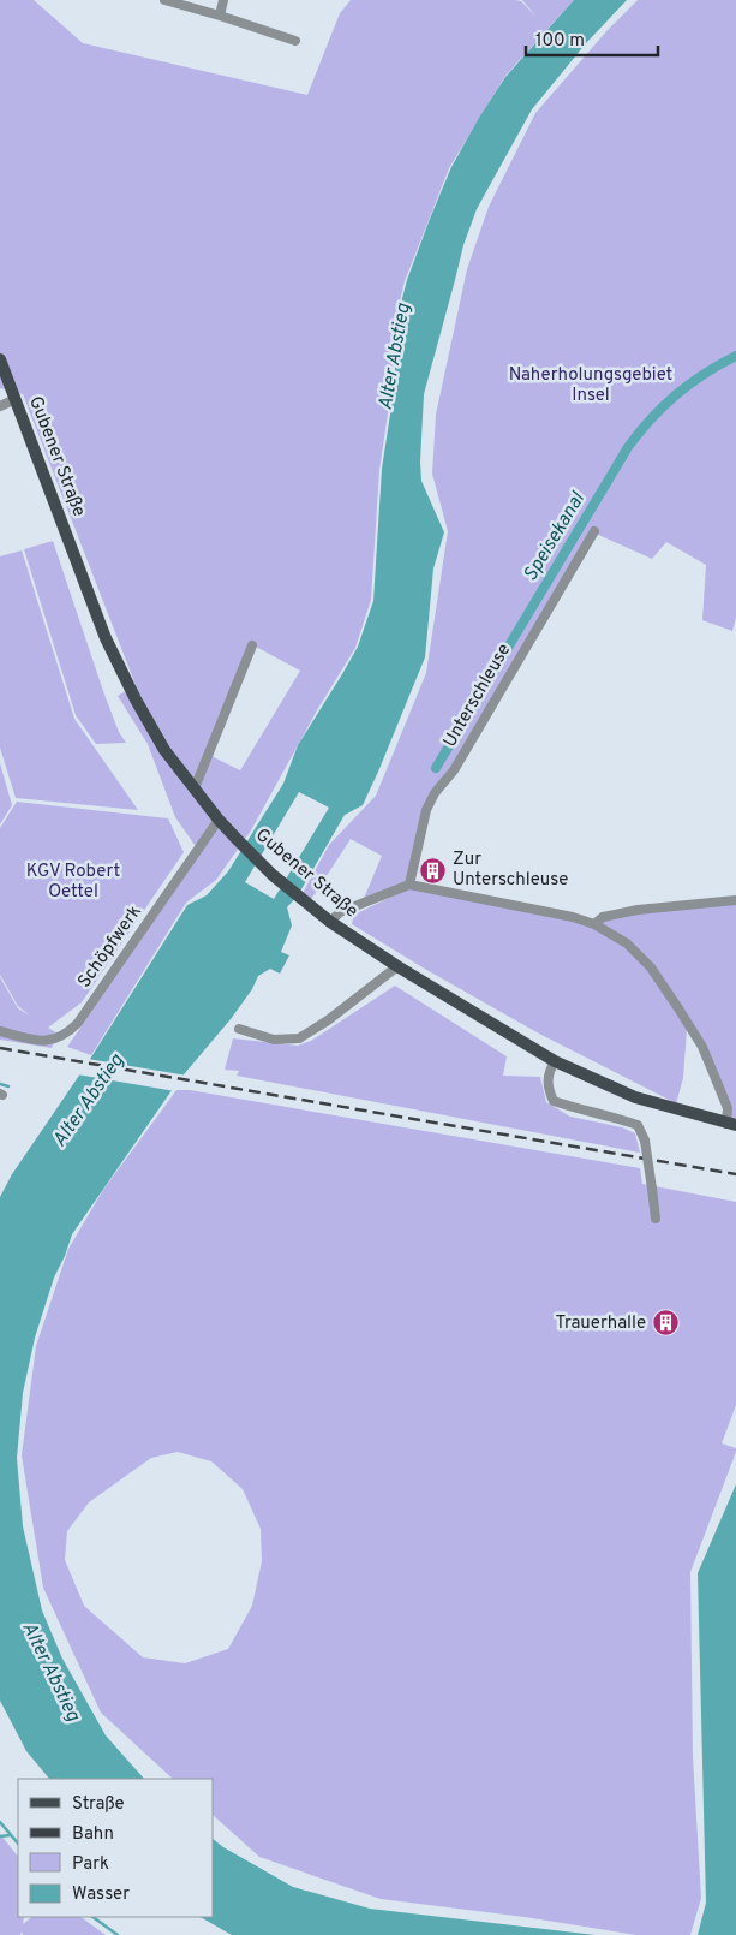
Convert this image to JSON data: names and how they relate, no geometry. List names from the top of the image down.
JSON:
{
  "streets": {
    "main road": ["Gubener Straße"],
    "street": ["Unterschleuse", "Schöpfwerk"]
  },
  "crossings": [
    ["Gubener Straße", "Schöpfwerk"]
  ],
  "water": ["Alter Abstieg", "Speisekanal"],
  "parks": ["Naherholungsgebiet Insel", "KGV Robert Oettel"],
  "places": {
    "building": ["Zur Unterschleuse", "Trauerhalle"]
  },
  "legend": [
    "Straße",
    "Bahn",
    "Park",
    "Wasser"
  ],
  "scale_bar": "100 m"
}
